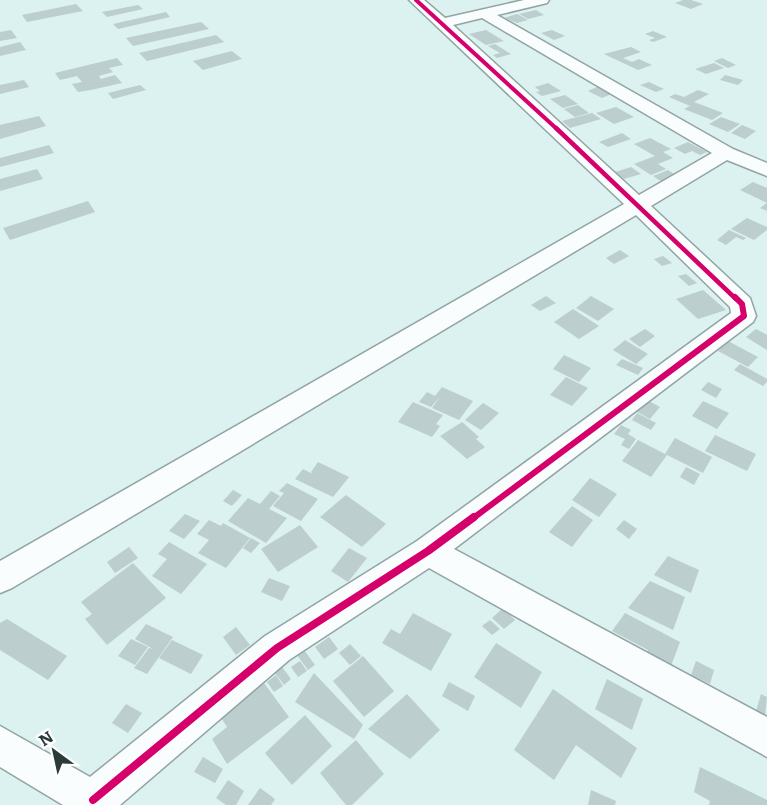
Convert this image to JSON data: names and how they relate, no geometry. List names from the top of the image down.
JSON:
{
  "north": "top left"
}
